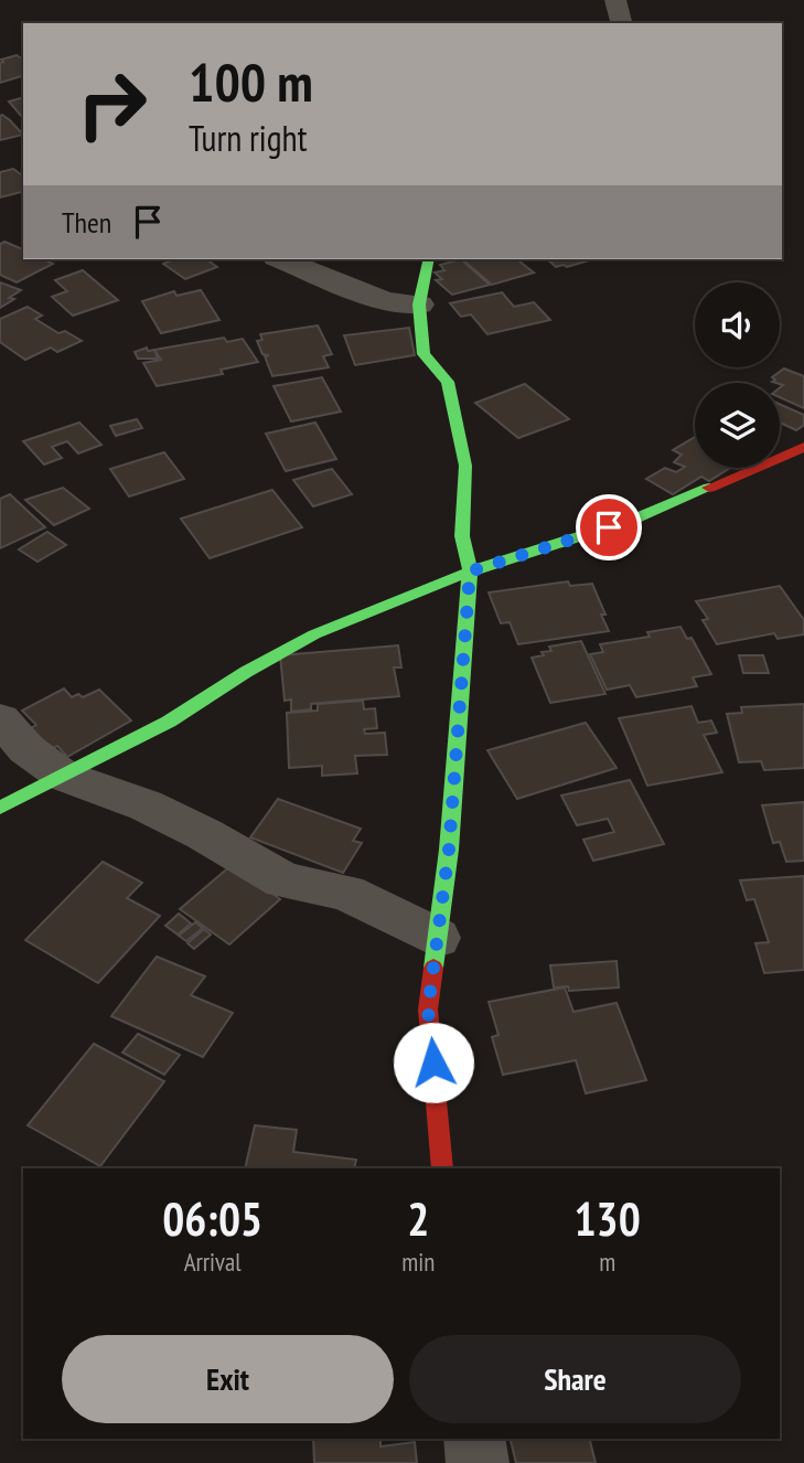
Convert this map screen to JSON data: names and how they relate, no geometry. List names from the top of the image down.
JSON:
{
  "page": {
    "turn": ["100 m", "Turn right"],
    "then": "Then",
    "eta": [
      "06:05",
      "Arrival",
      "2",
      "min",
      "130",
      "m"
    ],
    "buttons": ["Exit", "Share"]
  }
}
